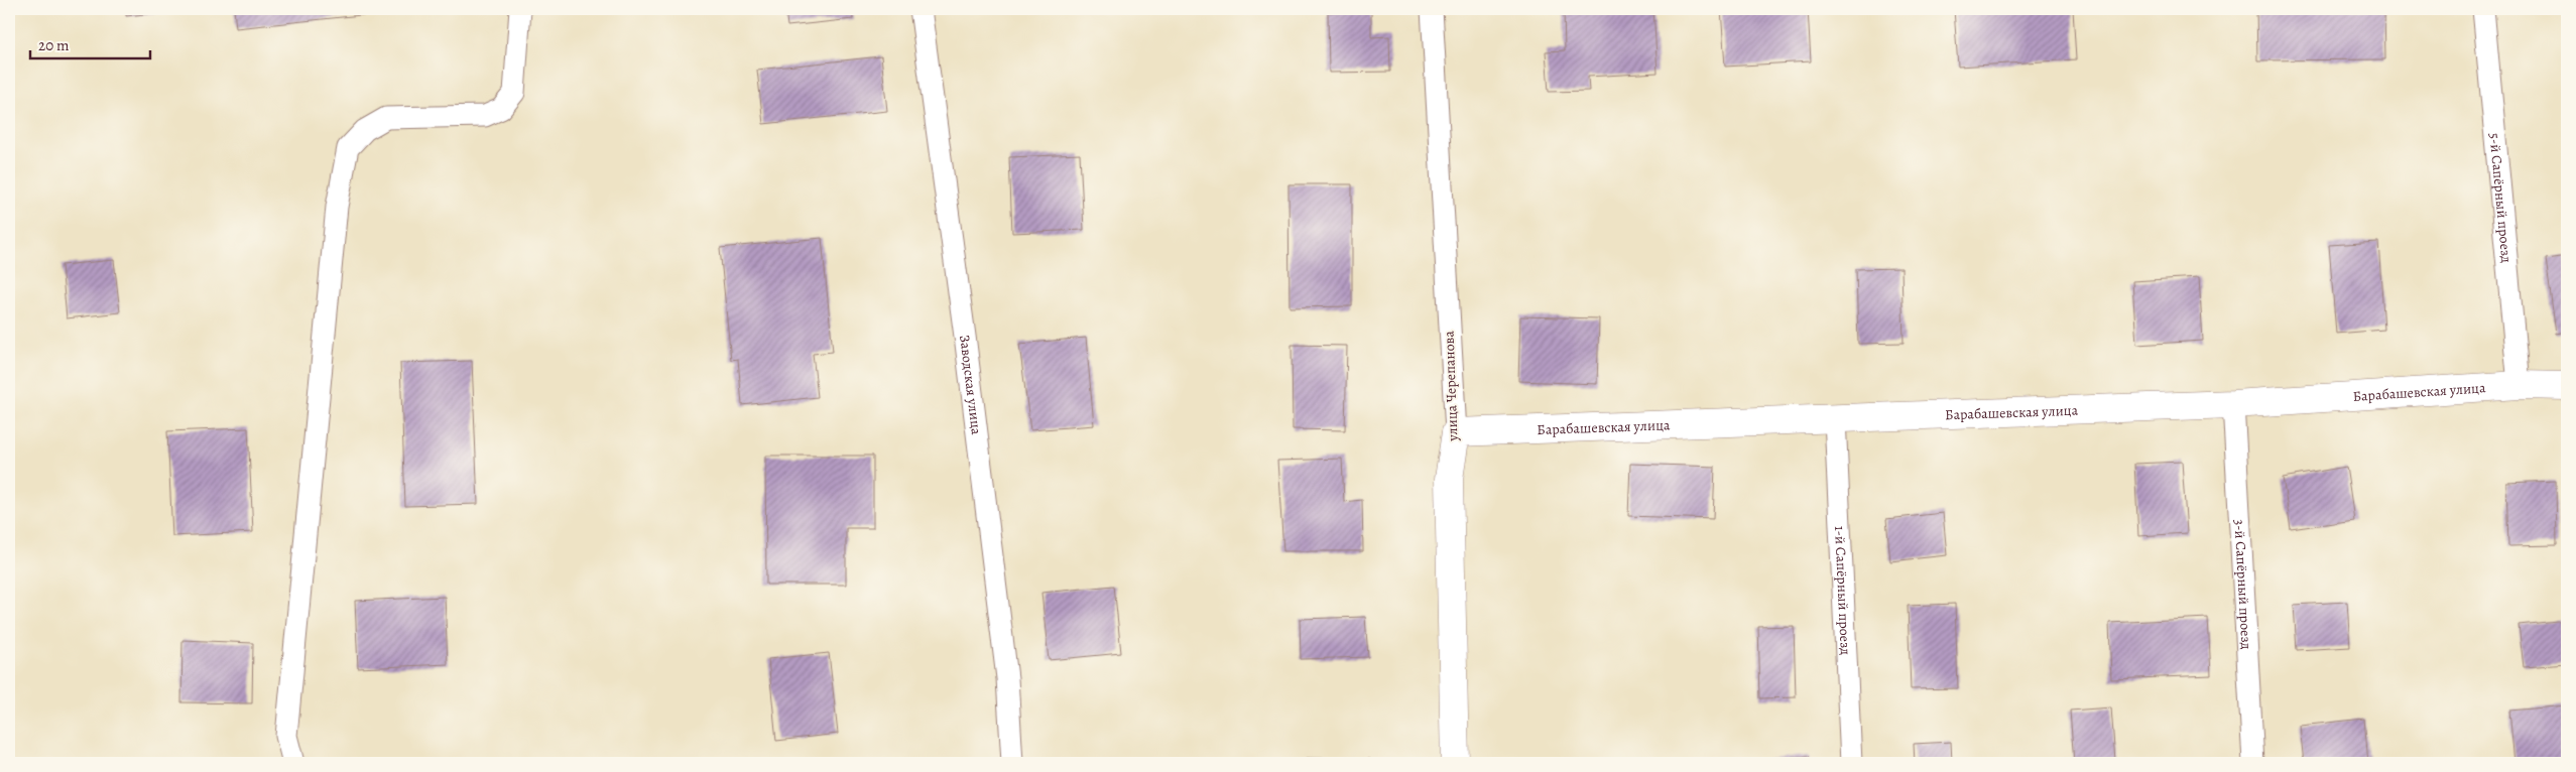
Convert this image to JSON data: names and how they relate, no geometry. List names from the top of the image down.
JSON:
{
  "streets": {
    "street": ["улица Черепанова", "Барабашевская улица"],
    "lane": [
      "5-й Сапёрный проезд",
      "Заводская улица",
      "3-й Сапёрный проезд",
      "1-й Сапёрный проезд"
    ]
  },
  "crossings": [
    ["5-й Сапёрный проезд", "Барабашевская улица"],
    ["улица Черепанова", "Барабашевская улица"],
    ["Барабашевская улица", "3-й Сапёрный проезд"],
    ["Барабашевская улица", "1-й Сапёрный проезд"]
  ],
  "scale_bar": "20 m"
}
